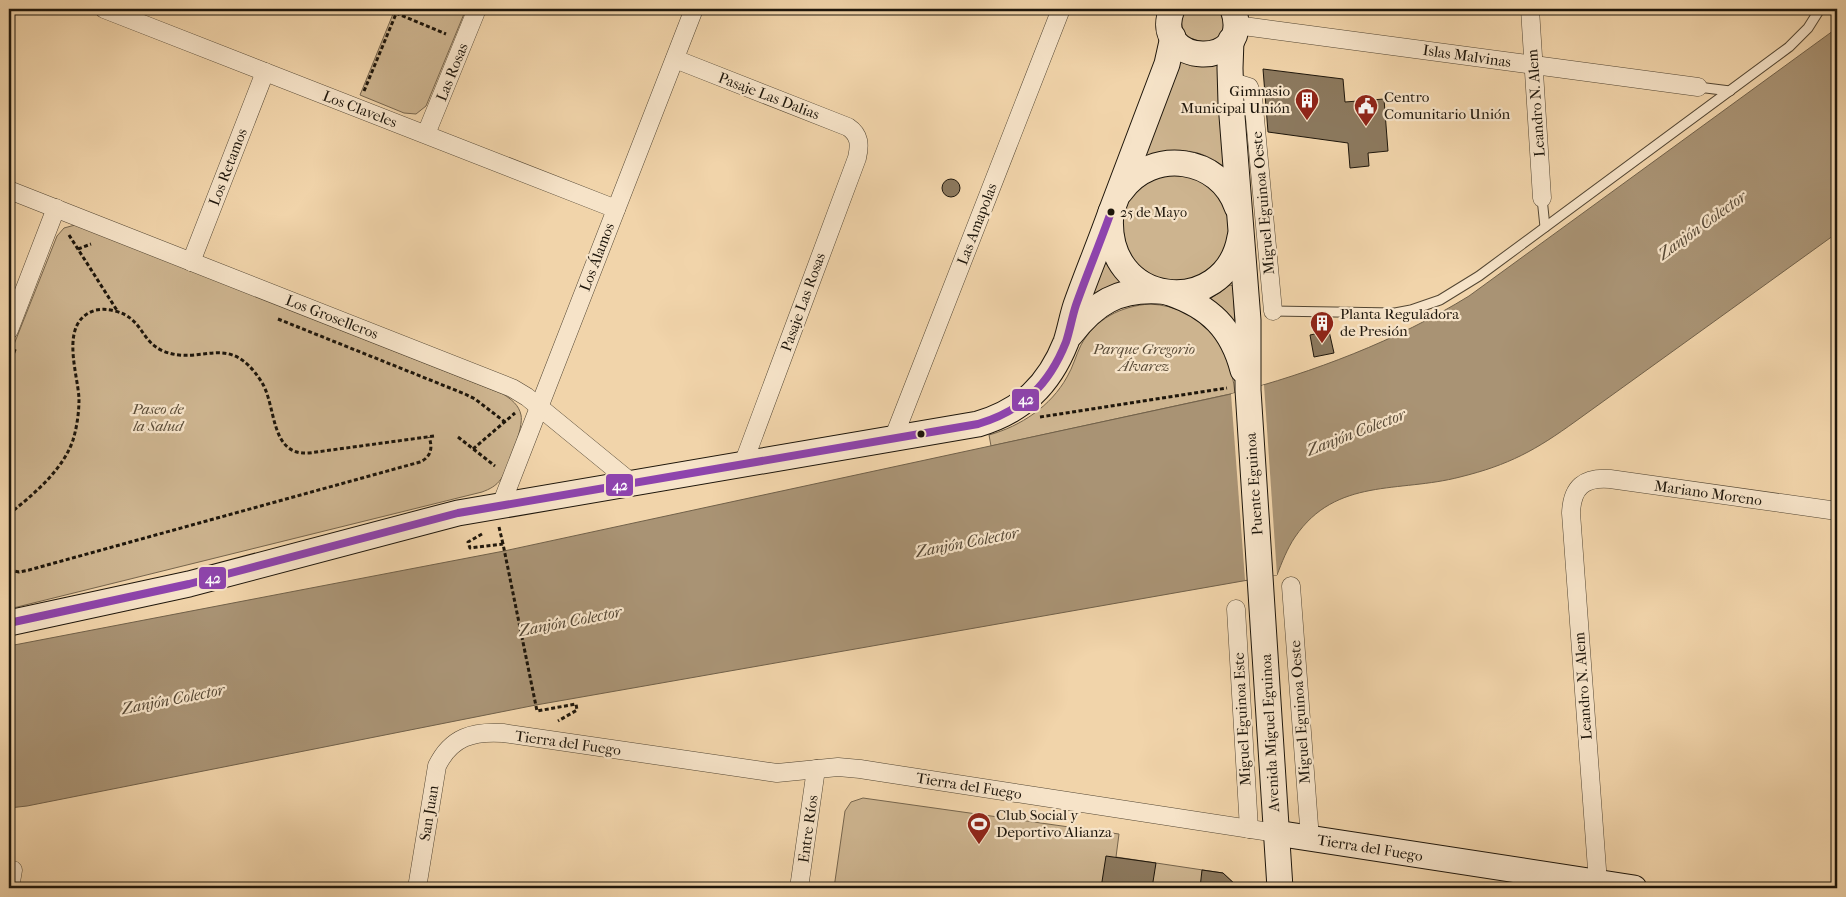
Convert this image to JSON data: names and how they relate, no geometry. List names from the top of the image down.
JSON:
{
  "streets": {
    "main road": ["Puente Eguinoa", "Avenida Miguel Eguinoa", "Tierra del Fuego"],
    "street": [
      "Islas Malvinas",
      "Las Rosas",
      "Pasaje Las Dalias",
      "Leandro N. Alem",
      "Los Claveles",
      "Los Retamos",
      "Miguel Eguinoa Oeste",
      "Las Amapolas",
      "Los Álamos",
      "Pasaje Las Rosas",
      "Los Groselleros",
      "Mariano Moreno",
      "Miguel Eguinoa Este",
      "San Juan",
      "Entre Ríos"
    ]
  },
  "crossings": [
    ["Islas Malvinas", "Leandro N. Alem"],
    ["Las Rosas", "Los Claveles"],
    ["Pasaje Las Dalias", "Los Álamos"],
    ["Pasaje Las Dalias", "Pasaje Las Rosas"],
    ["Leandro N. Alem", "Mariano Moreno"],
    ["Leandro N. Alem", "Tierra del Fuego"],
    ["Los Claveles", "Los Retamos"],
    ["Los Claveles", "Los Álamos"],
    ["Los Retamos", "Los Groselleros"],
    ["Miguel Eguinoa Oeste", "Tierra del Fuego"],
    ["Los Álamos", "Los Groselleros"],
    ["Puente Eguinoa", "Avenida Miguel Eguinoa"],
    ["Miguel Eguinoa Este", "Tierra del Fuego"],
    ["Avenida Miguel Eguinoa", "Tierra del Fuego"],
    ["Tierra del Fuego", "San Juan"],
    ["Tierra del Fuego", "Entre Ríos"]
  ],
  "water": ["Zanjón Colector"],
  "parks": ["Parque Gregorio Álvarez", "Paseo de la Salud"],
  "places": {
    "building": ["Gimnasio Municipal Unión", "Planta Reguladora de Presión"],
    "public building": ["Centro Comunitario Unión"],
    "other": ["25 de Mayo"],
    "sports": ["Club Social y Deportivo Alianza"]
  },
  "lines": ["transit line 42"]
}
